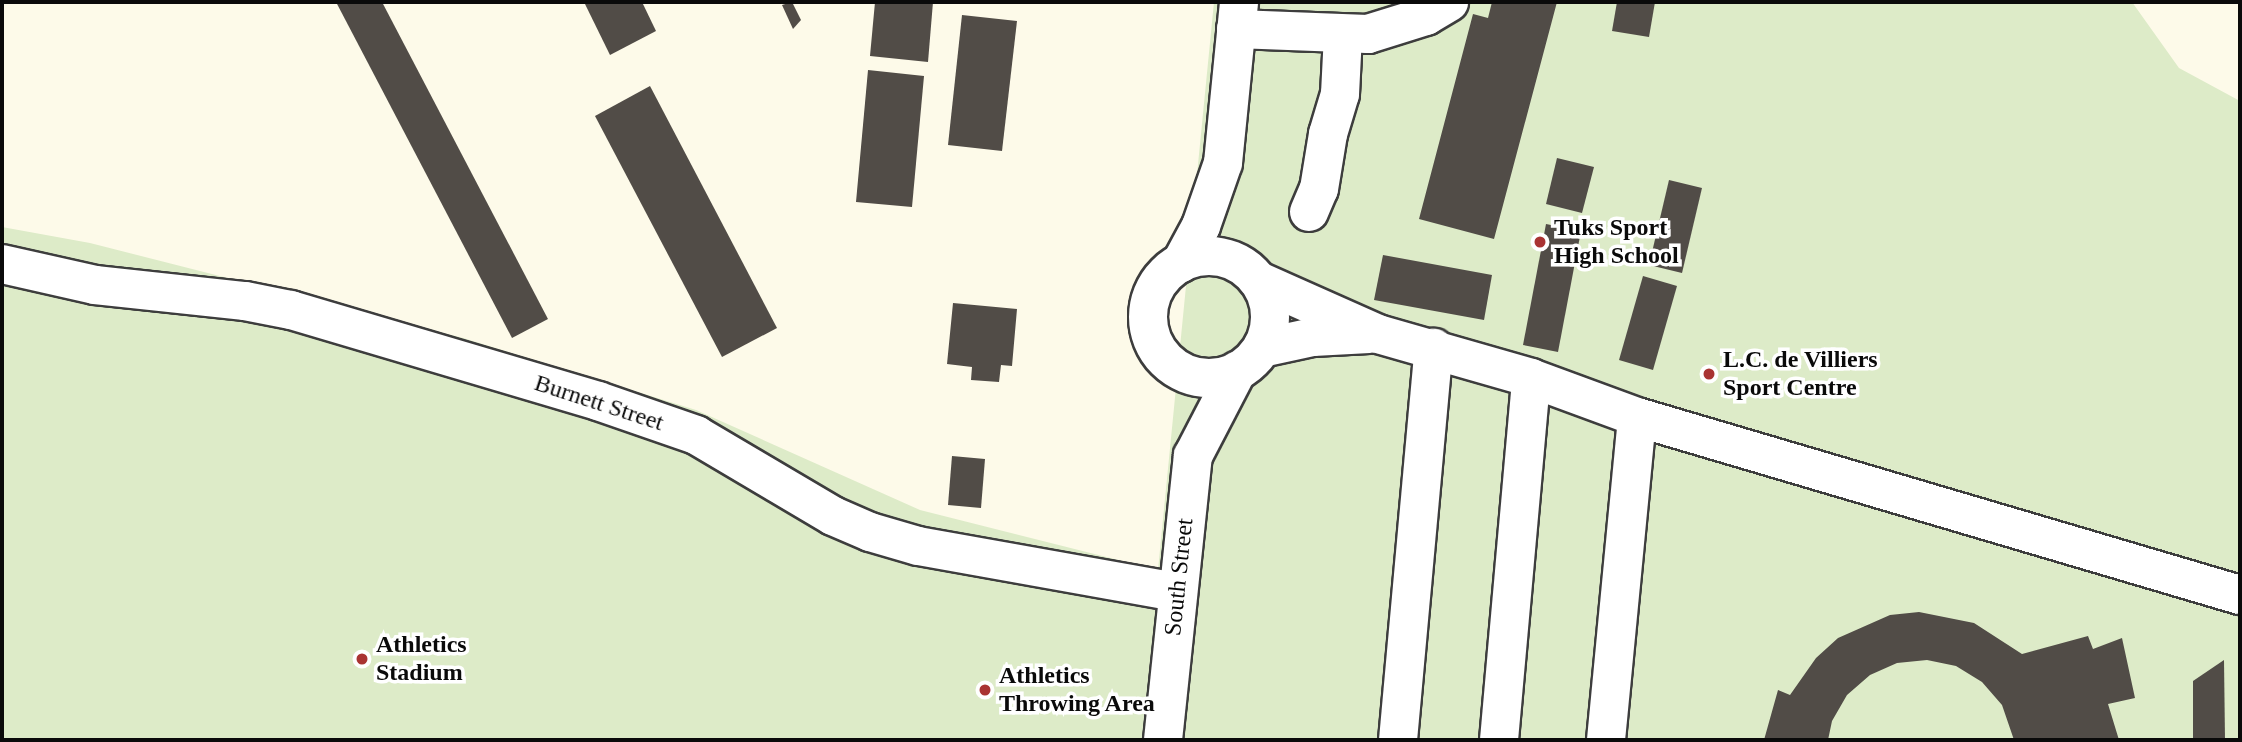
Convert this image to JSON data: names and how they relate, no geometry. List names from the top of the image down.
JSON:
{
  "streets": {
    "street": ["Burnett Street", "South Street"]
  },
  "crossings": [
    ["Burnett Street", "South Street"]
  ],
  "places": [
    "Tuks Sport High School",
    "L.C. de Villiers Sport Centre",
    "Athletics Stadium",
    "Athletics Throwing Area"
  ]
}
